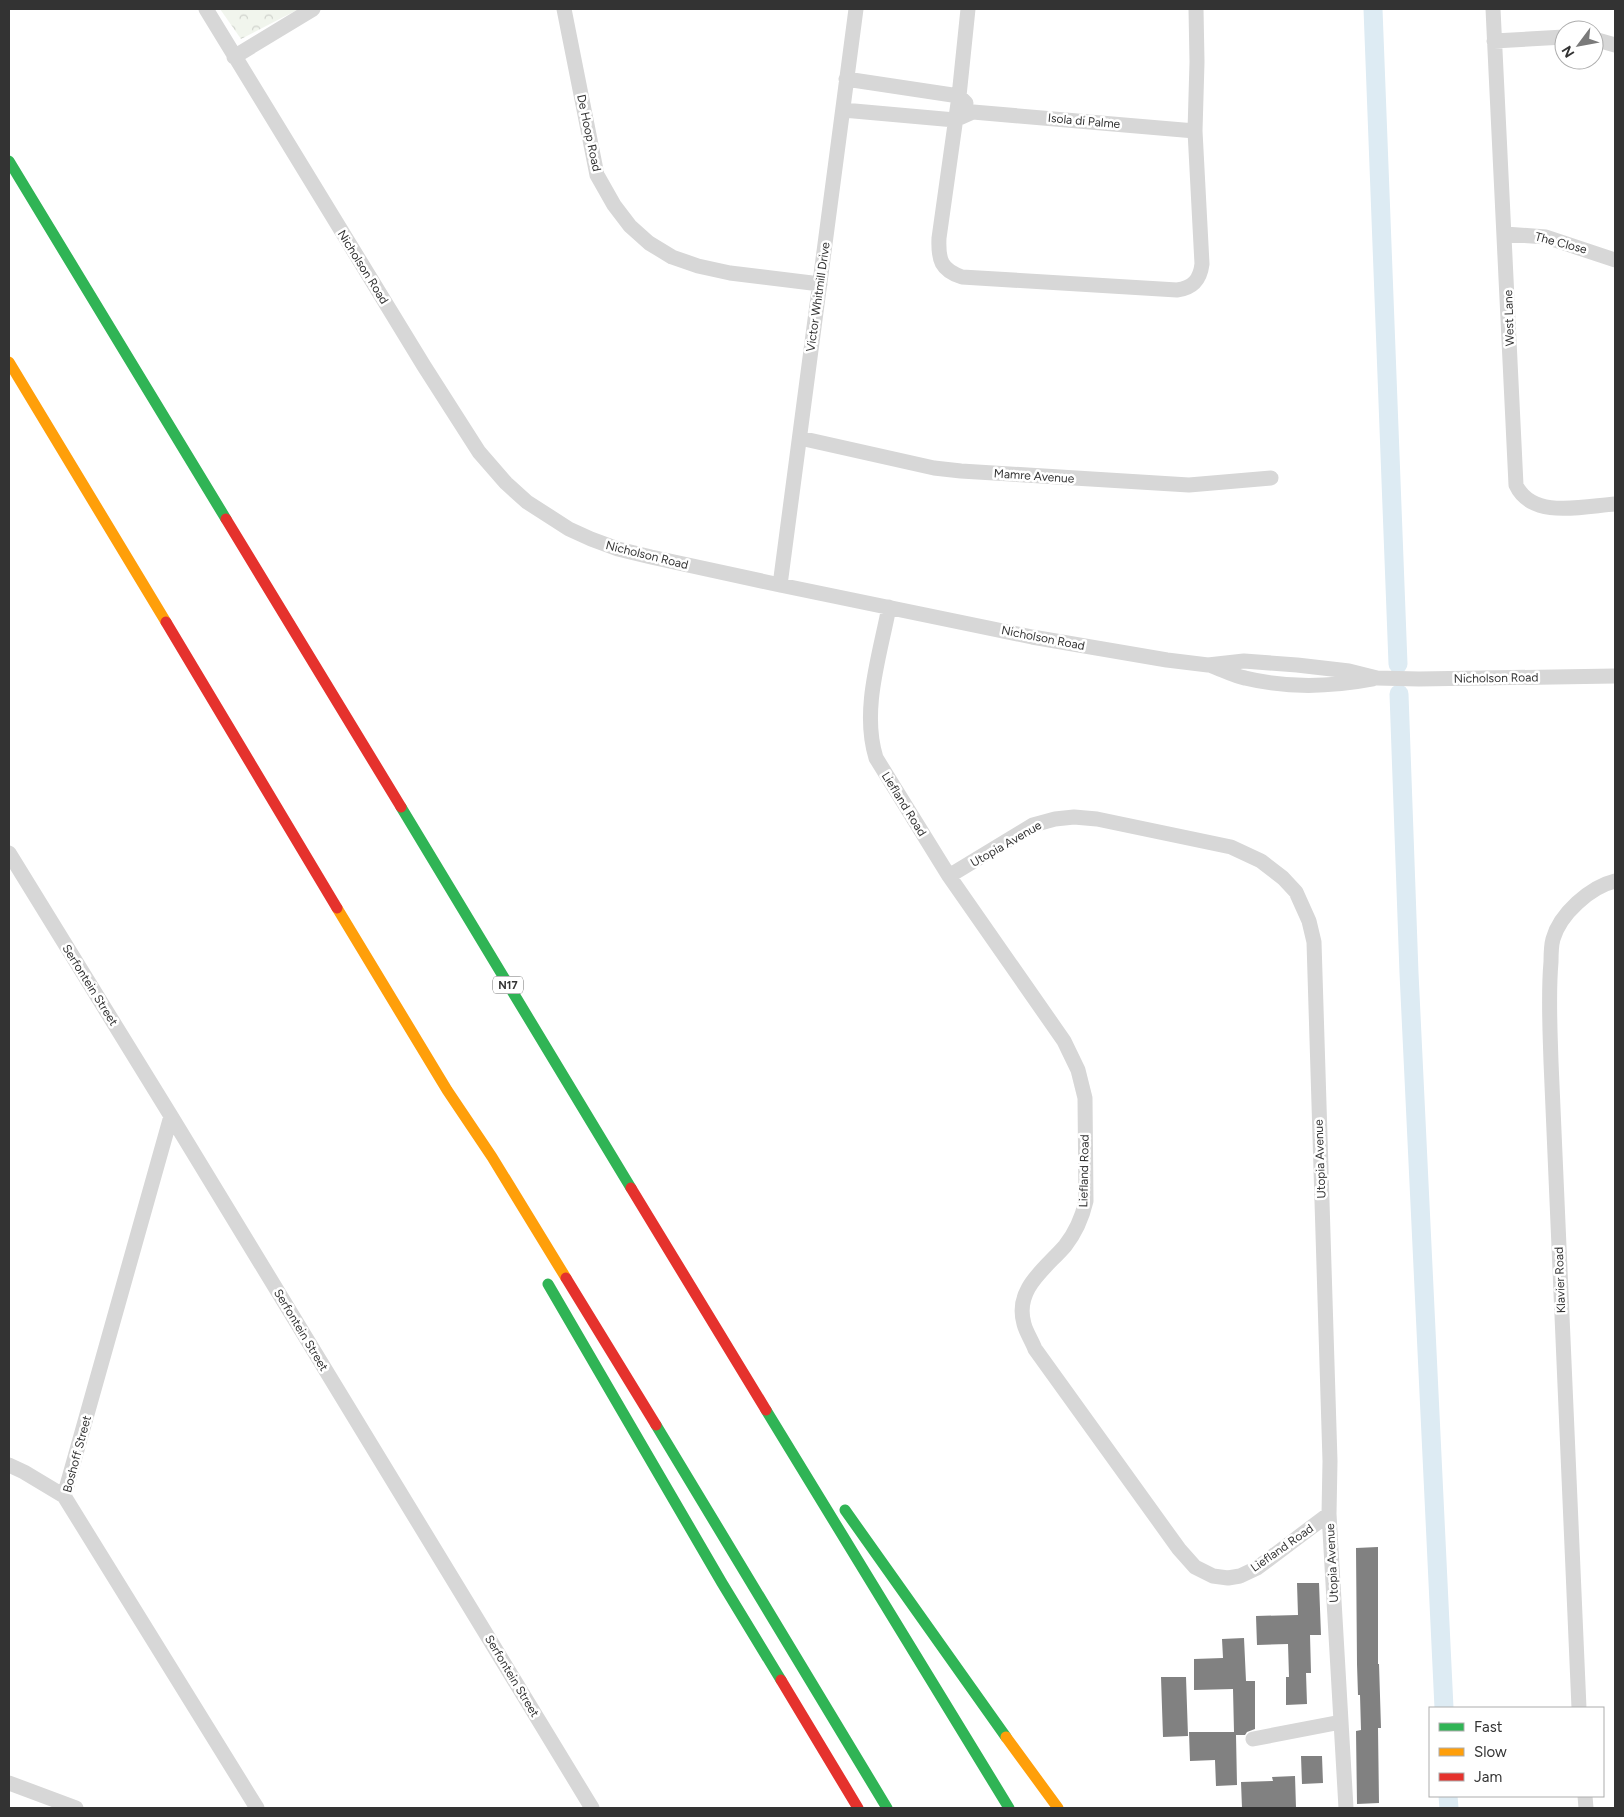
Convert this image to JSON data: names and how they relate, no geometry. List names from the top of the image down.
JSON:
{
  "streets": {
    "highway": ["N17"],
    "street": [
      "Isola di Palme",
      "De Hoop Road",
      "The Close",
      "Nicholson Road",
      "Victor Whitmill Drive",
      "West Lane",
      "Mamre Avenue",
      "Liefland Road",
      "Utopia Avenue",
      "Serfontein Street",
      "Klavier Road",
      "Boshoff Street"
    ]
  },
  "crossings": [
    ["Isola di Palme", "Victor Whitmill Drive"],
    ["De Hoop Road", "Victor Whitmill Drive"],
    ["The Close", "West Lane"],
    ["Nicholson Road", "Victor Whitmill Drive"],
    ["Nicholson Road", "Liefland Road"],
    ["Victor Whitmill Drive", "Mamre Avenue"],
    ["Liefland Road", "Utopia Avenue"],
    ["Serfontein Street", "Boshoff Street"]
  ],
  "legend": ["Fast", "Slow", "Jam"],
  "north": "bottom left"
}
